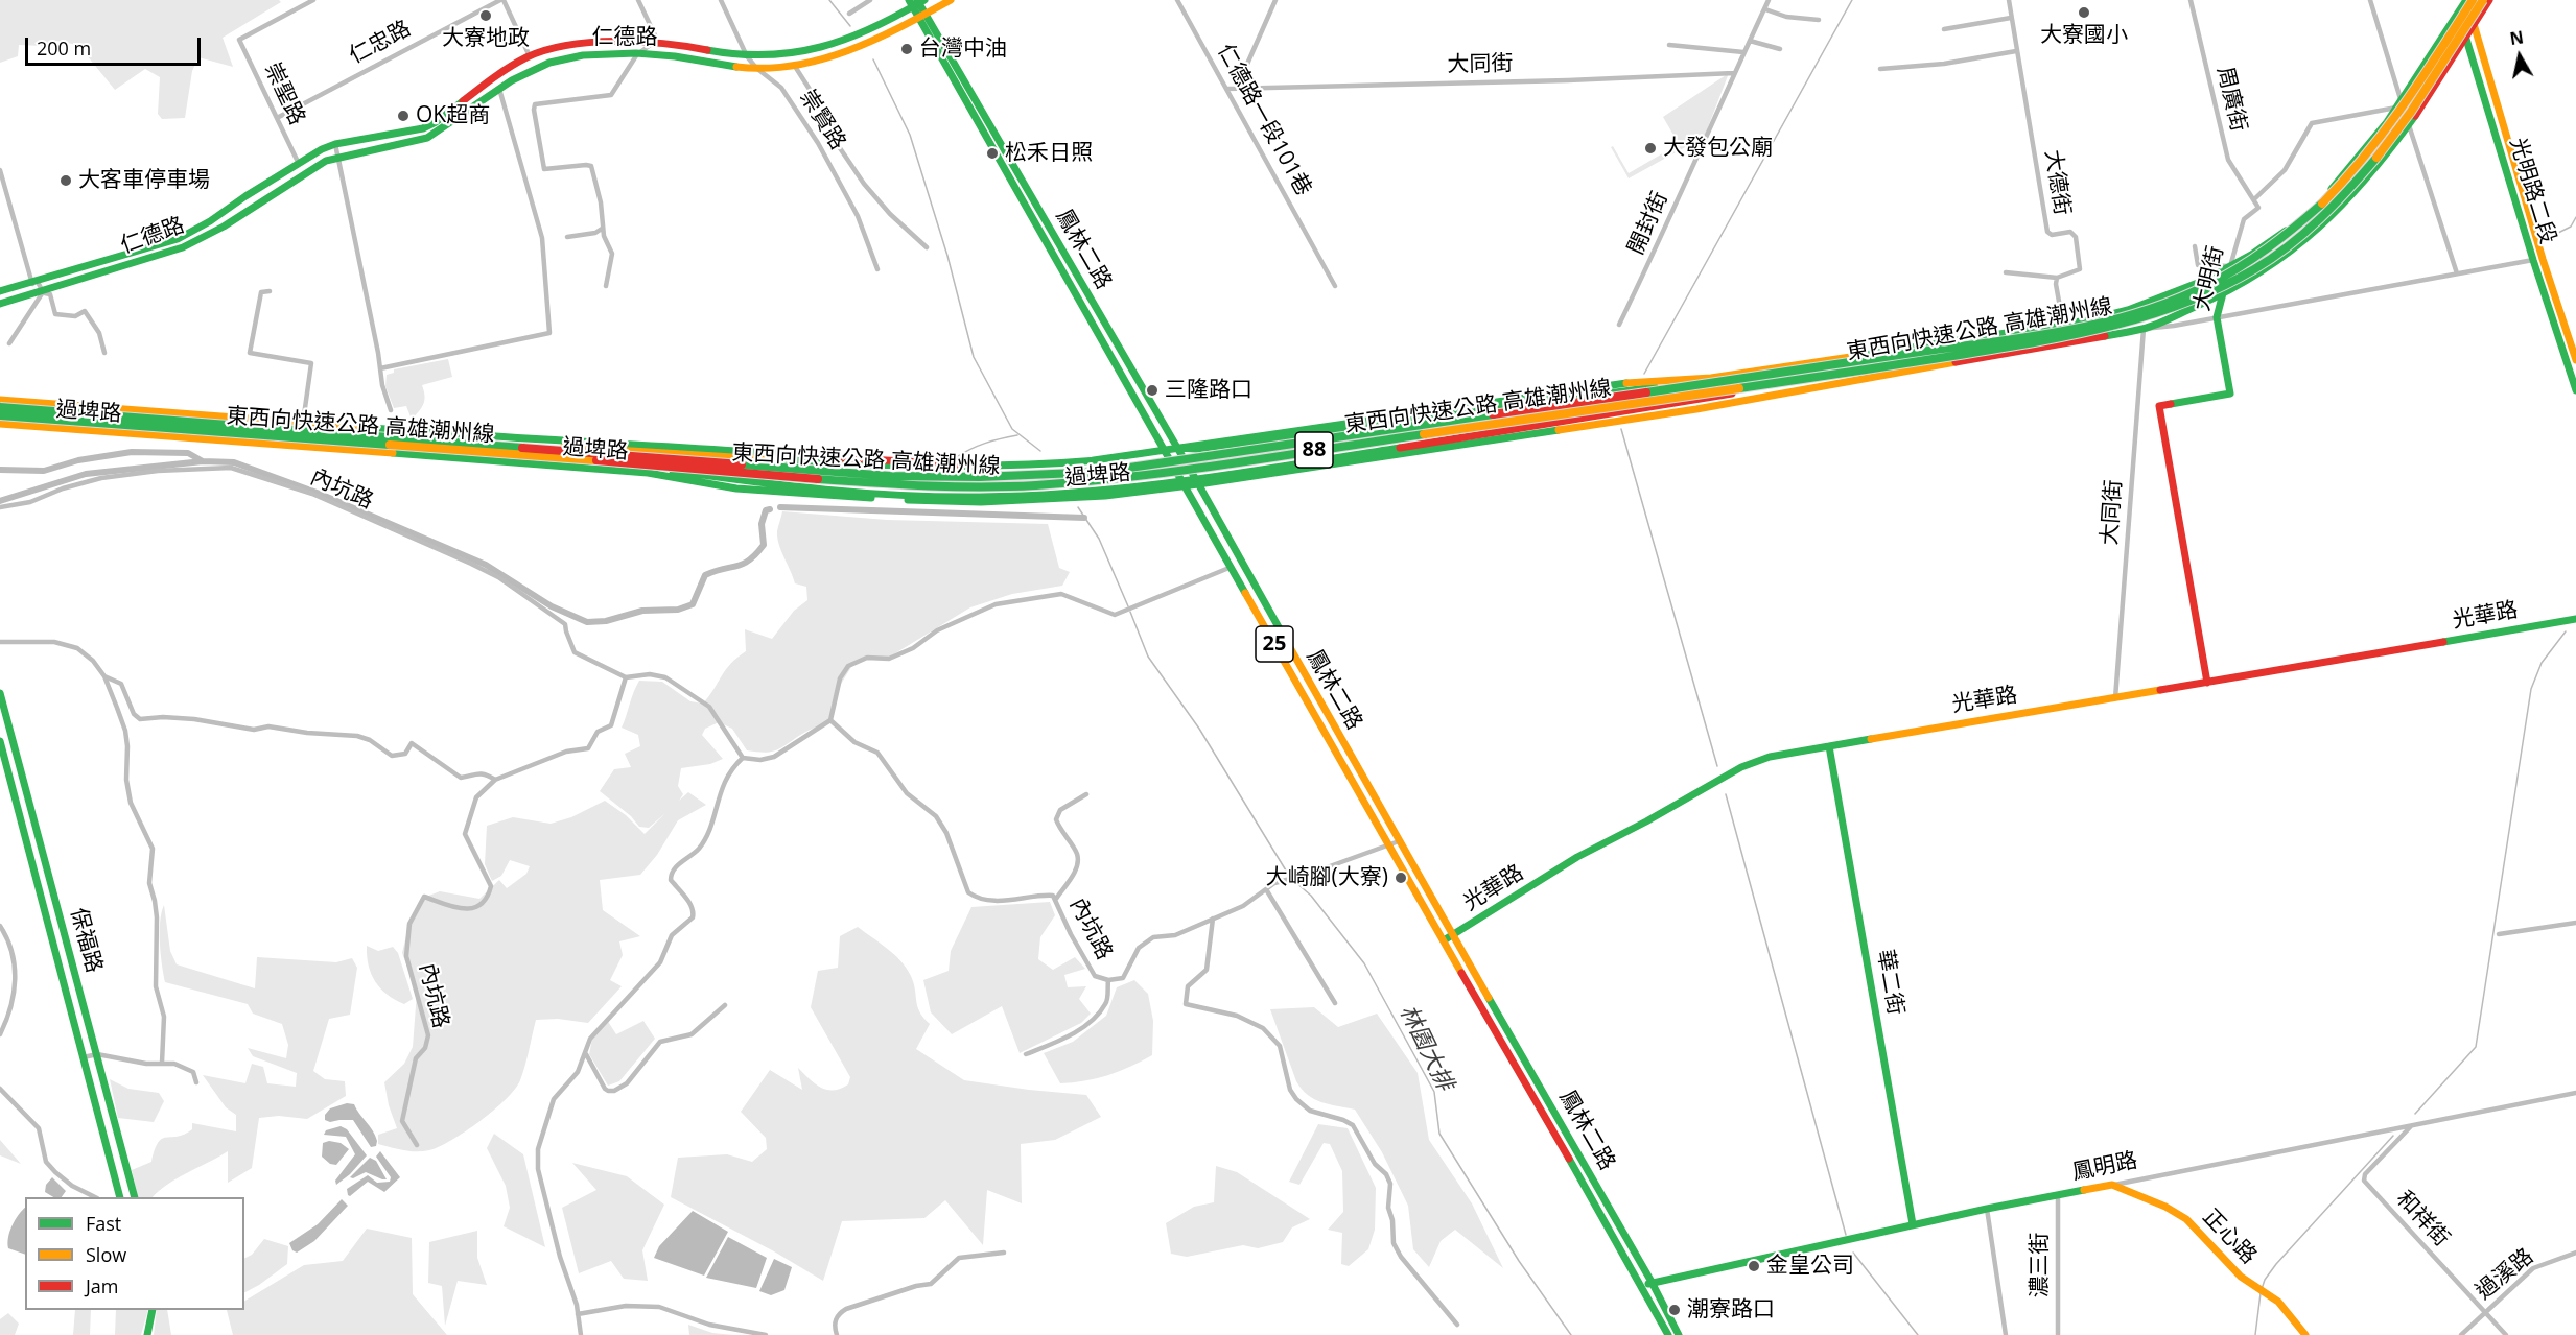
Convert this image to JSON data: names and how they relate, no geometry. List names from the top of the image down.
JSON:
{
  "streets": {
    "main road": [
      "仁德路",
      "光明路二段",
      "鳳林二路",
      "大明街",
      "東西向快速公路 高雄潮州線",
      "過埤路",
      "88",
      "光華路",
      "25",
      "保福路",
      "華二街",
      "鳳明路",
      "正心路"
    ],
    "street": [
      "仁忠路",
      "大同街",
      "崇聖路",
      "周廣街",
      "崇賢路",
      "仁德路一段101巷",
      "大德街",
      "開封街",
      "內坑路",
      "和祥街",
      "濃三街",
      "過溪路"
    ]
  },
  "crossings": [
    ["仁德路", "崇聖路"],
    ["仁德路", "崇賢路"],
    ["仁德路", "鳳林二路"],
    ["仁忠路", "崇聖路"],
    ["大同街", "仁德路一段101巷"],
    ["大同街", "開封街"],
    ["大同街", "光華路"],
    ["周廣街", "大明街"],
    ["鳳林二路", "過埤路"],
    ["鳳林二路", "內坑路"],
    ["鳳林二路", "光華路"],
    ["鳳林二路", "鳳明路"],
    ["大明街", "光華路"],
    ["光華路", "華二街"],
    ["華二街", "鳳明路"],
    ["鳳明路", "和祥街"],
    ["鳳明路", "正心路"],
    ["鳳明路", "濃三街"],
    ["和祥街", "過溪路"]
  ],
  "water": ["林園大排"],
  "places": [
    "大寮國小",
    "大寮地政",
    "台灣中油",
    "OK超商",
    "大發包公廟",
    "松禾日照",
    "大客車停車場",
    "三隆路口",
    "大崎腳(大寮)",
    "金皇公司",
    "潮寮路口"
  ],
  "legend": ["Fast", "Slow", "Jam"],
  "scale_bar": "200 m",
  "north": "top"
}
